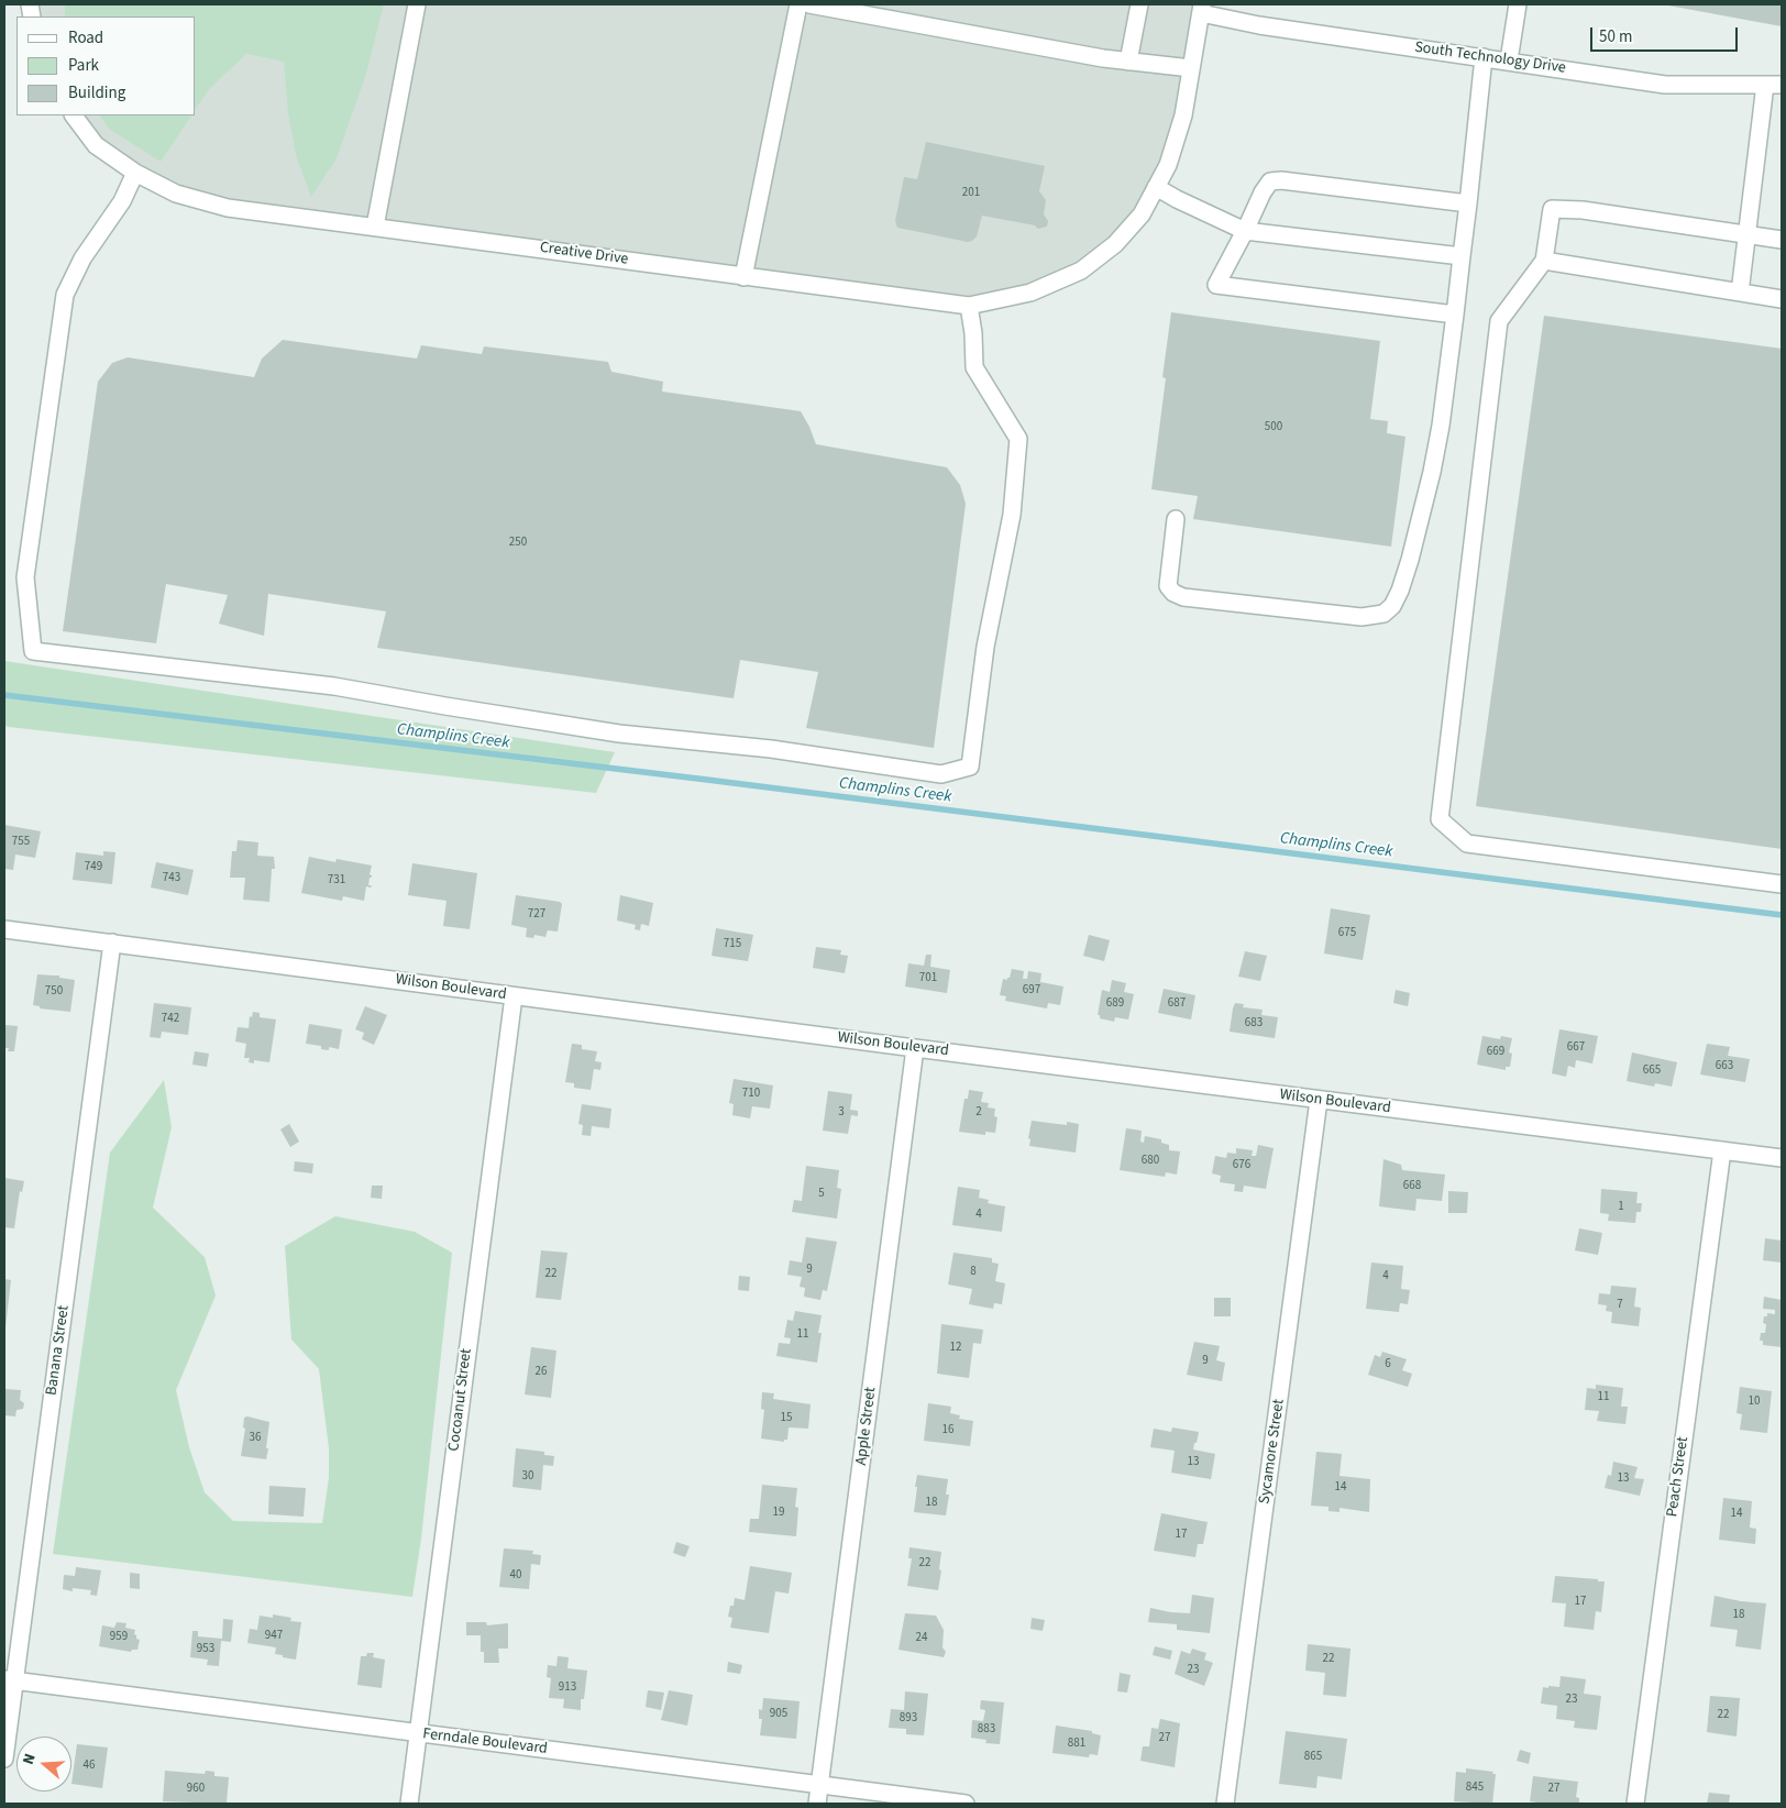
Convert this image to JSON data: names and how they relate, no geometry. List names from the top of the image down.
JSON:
{
  "streets": {
    "street": [
      "South Technology Drive",
      "Creative Drive",
      "Wilson Boulevard",
      "Banana Street",
      "Cocoanut Street",
      "Apple Street",
      "Sycamore Street",
      "Peach Street",
      "Ferndale Boulevard"
    ]
  },
  "crossings": [
    ["South Technology Drive", "Creative Drive"],
    ["Wilson Boulevard", "Banana Street"],
    ["Wilson Boulevard", "Cocoanut Street"],
    ["Wilson Boulevard", "Apple Street"],
    ["Wilson Boulevard", "Sycamore Street"],
    ["Wilson Boulevard", "Peach Street"],
    ["Banana Street", "Ferndale Boulevard"],
    ["Cocoanut Street", "Ferndale Boulevard"],
    ["Apple Street", "Ferndale Boulevard"]
  ],
  "water": ["Champlins Creek"],
  "house_numbers": [
    "201",
    "500",
    "250",
    "755",
    "749",
    "743",
    "731",
    "727",
    "675",
    "715",
    "701",
    "697",
    "750",
    "689",
    "687",
    "742",
    "683",
    "667",
    "669",
    "663",
    "665",
    "710",
    "3",
    "2",
    "680",
    "676",
    "668",
    "5",
    "1",
    "4",
    "9",
    "8",
    "22",
    "4",
    "7",
    "11",
    "12",
    "9",
    "6",
    "26",
    "11",
    "10",
    "15",
    "16",
    "36",
    "13",
    "30",
    "13",
    "14",
    "18",
    "19",
    "14",
    "17",
    "22",
    "40",
    "17",
    "18",
    "947",
    "959",
    "24",
    "953",
    "22",
    "23",
    "913",
    "23",
    "905",
    "22",
    "893",
    "883",
    "27",
    "881",
    "865",
    "46",
    "845",
    "960",
    "27"
  ],
  "legend": ["Road", "Park", "Building"],
  "scale_bar": "50 m",
  "north": "left"
}
